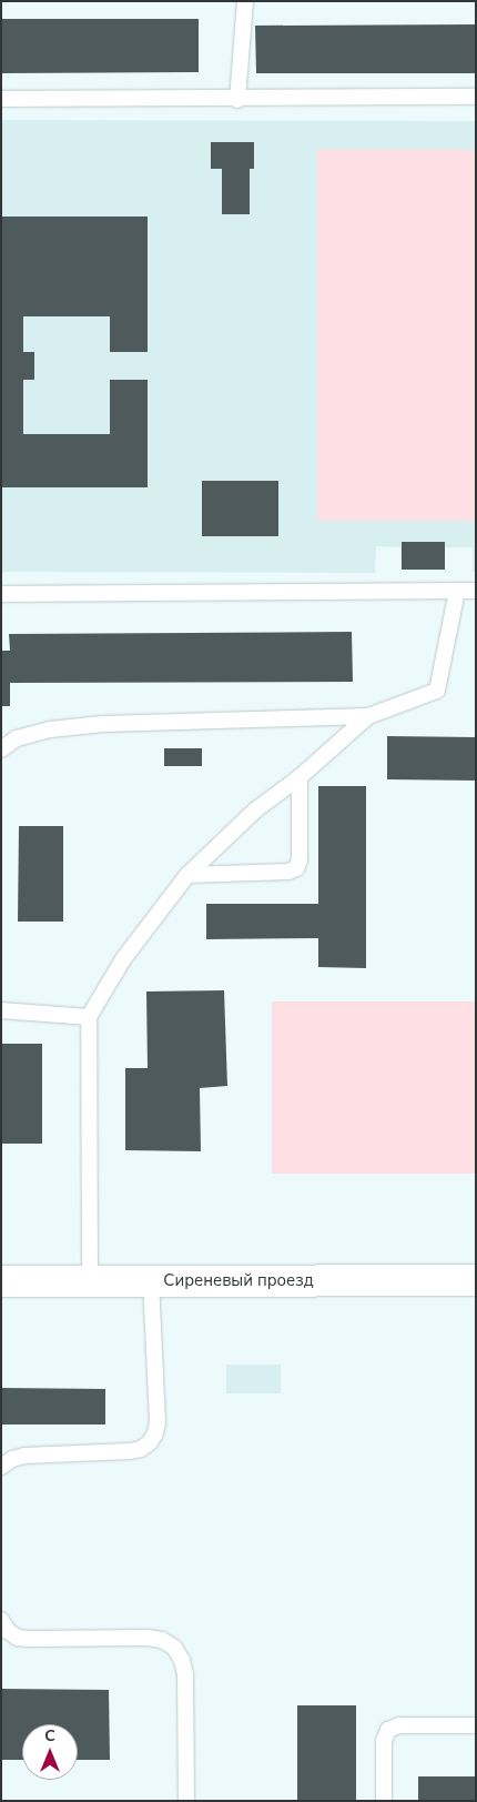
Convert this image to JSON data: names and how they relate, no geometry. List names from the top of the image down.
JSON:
{
  "streets": {
    "street": ["Сиреневый проезд"]
  },
  "north": "top"
}
